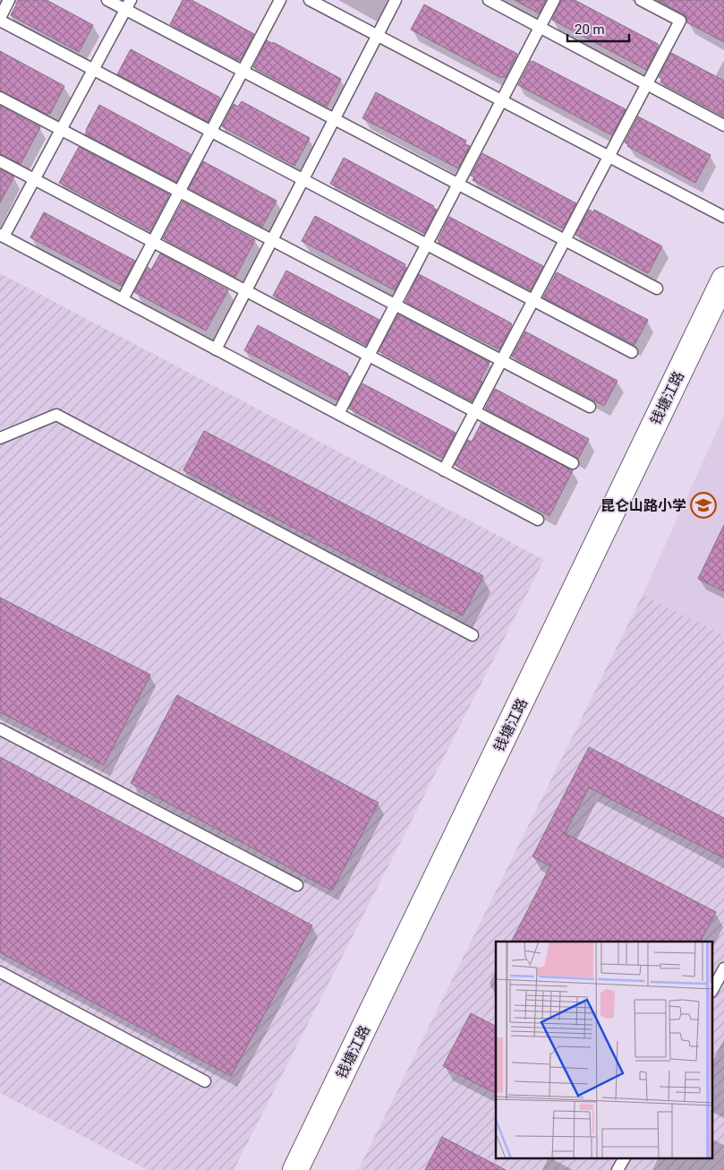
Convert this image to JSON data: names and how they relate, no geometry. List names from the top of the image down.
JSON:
{
  "streets": {
    "street": ["钱塘江路"]
  },
  "places": {
    "school or university": ["昆仑山路小学"]
  },
  "scale_bar": "20 m"
}
